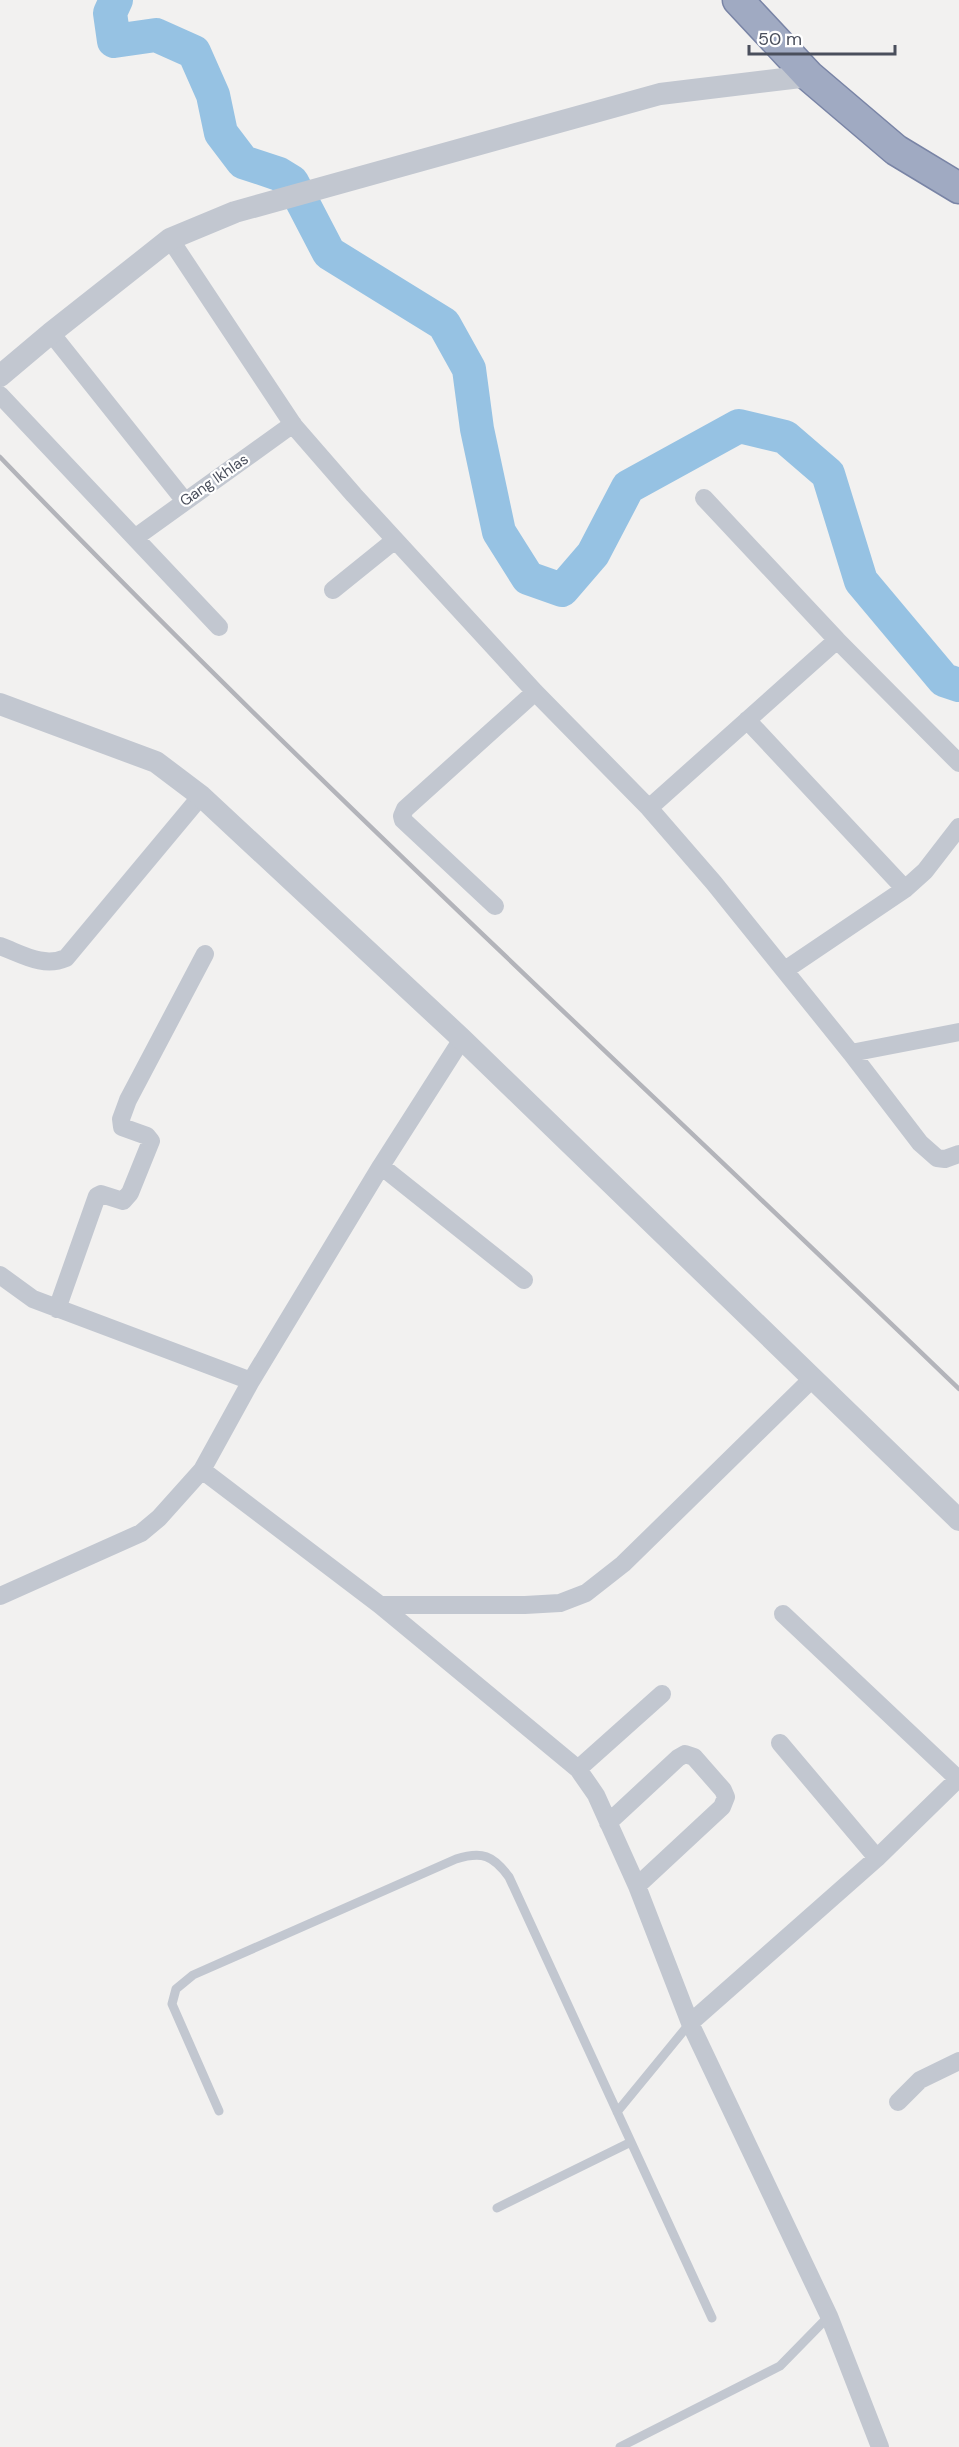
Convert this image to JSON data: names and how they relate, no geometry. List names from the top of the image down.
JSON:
{
  "streets": {
    "street": ["Gang Ikhlas"]
  },
  "scale_bar": "50 m"
}
